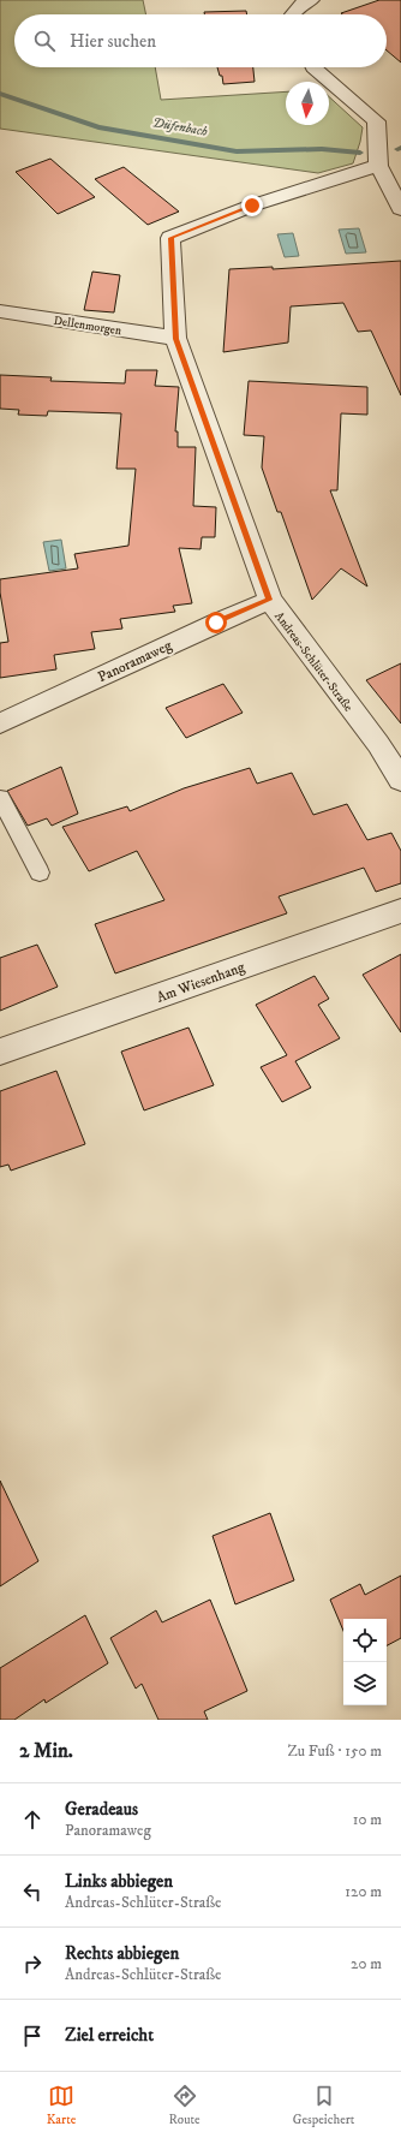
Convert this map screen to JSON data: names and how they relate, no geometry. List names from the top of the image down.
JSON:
{
  "streets": {
    "street": [
      "Dellenmorgen",
      "Panoramaweg",
      "Andreas-Schlüter-Straße",
      "Am Wiesenhang"
    ]
  },
  "crossings": [
    ["Dellenmorgen", "Andreas-Schlüter-Straße"],
    ["Panoramaweg", "Andreas-Schlüter-Straße"]
  ],
  "water": ["Düfenbach"],
  "north": "bottom",
  "page": {
    "search": "Hier suchen",
    "heading": ["2 Min.", "Zu Fuß · 150 m"],
    "list": [
      ["Geradeaus", "Panoramaweg", "10 m"],
      ["Links abbiegen", "Andreas-Schlüter-Straße", "120 m"],
      ["Rechts abbiegen", "Andreas-Schlüter-Straße", "20 m"],
      "Ziel erreicht"
    ],
    "nav": ["Karte", "Route", "Gespeichert"]
  }
}
